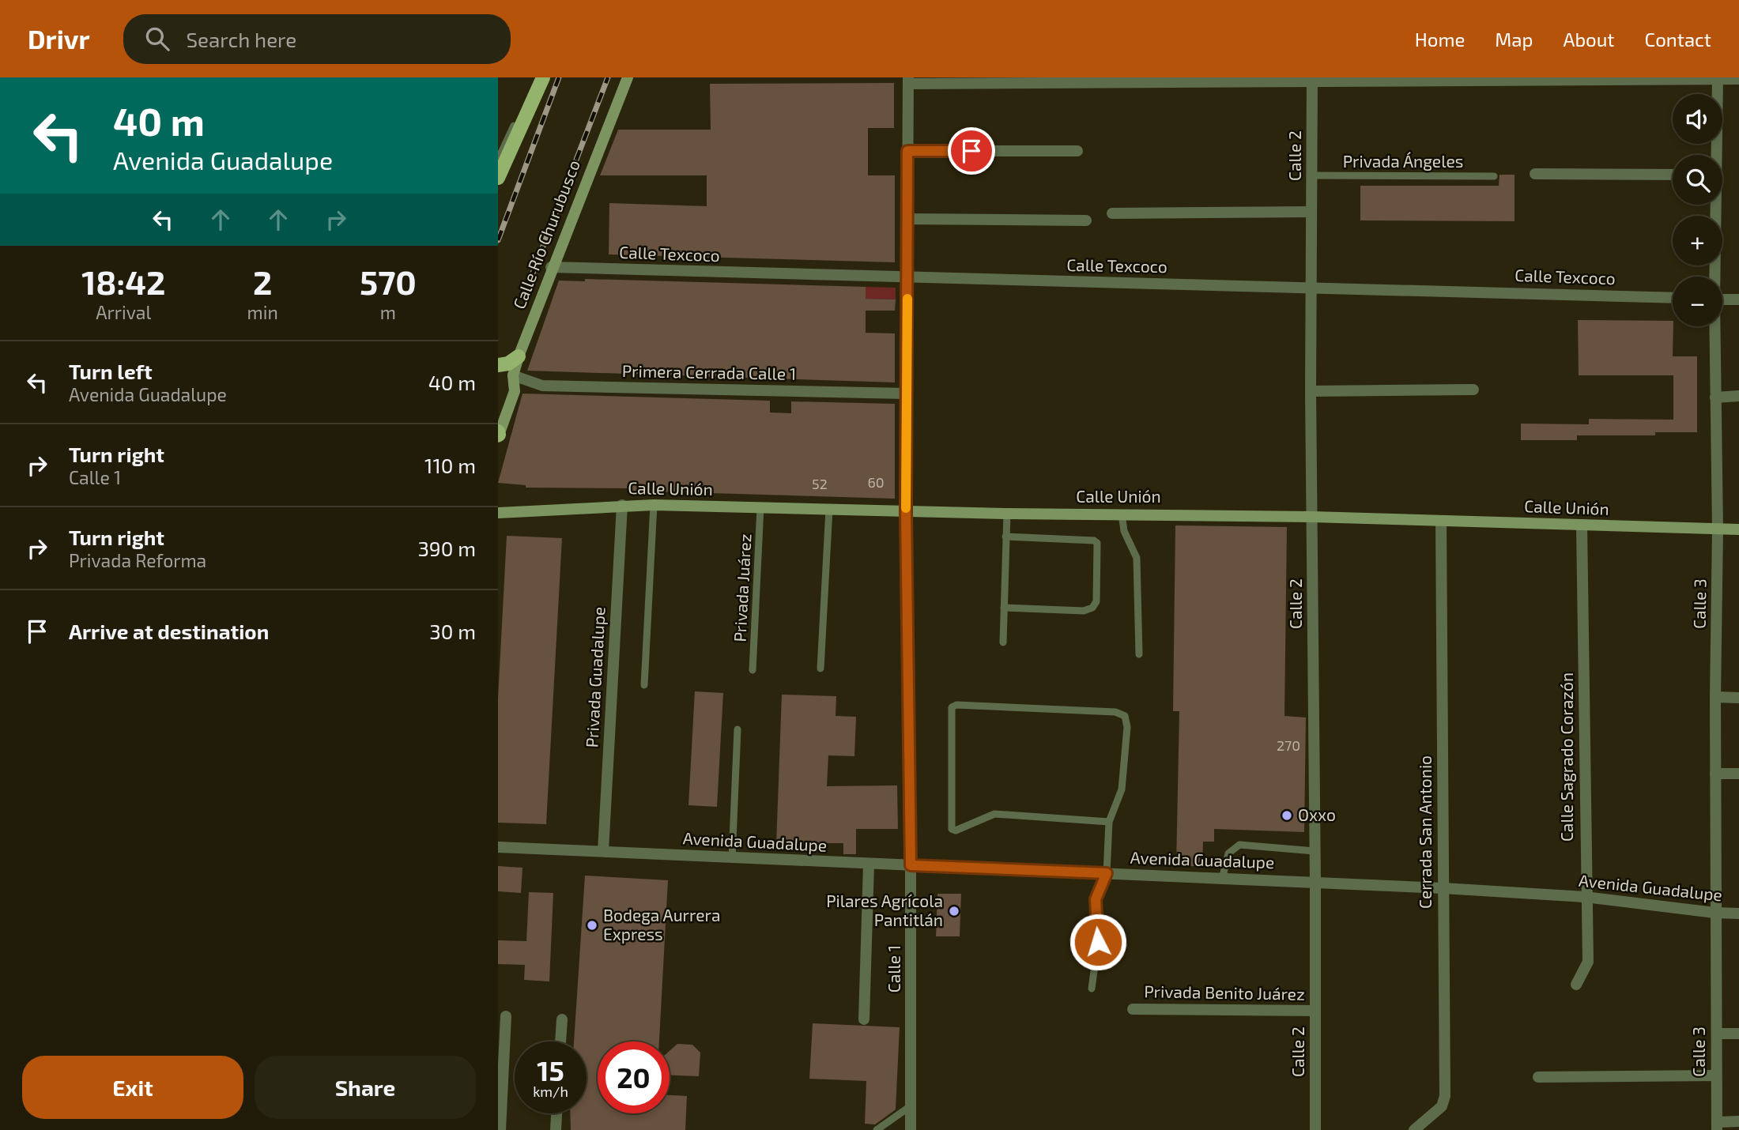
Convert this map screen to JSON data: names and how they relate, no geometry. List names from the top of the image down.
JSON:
{
  "streets": {
    "street": [
      "Calle 2",
      "Calle Río Churubusco",
      "Calle Texcoco",
      "Primera Cerrada Calle 1",
      "Calle Unión",
      "Calle 3",
      "Privada Guadalupe",
      "Calle Sagrado Corazón",
      "Cerrada San Antonio",
      "Avenida Guadalupe",
      "Calle 1",
      "Privada Benito Juárez"
    ],
    "lane": ["Privada Ángeles", "Privada Juárez"]
  },
  "crossings": [
    ["Calle 2", "Privada Ángeles"],
    ["Calle 2", "Calle Texcoco"],
    ["Calle 2", "Calle Unión"],
    ["Calle 2", "Avenida Guadalupe"],
    ["Calle 2", "Privada Benito Juárez"],
    ["Calle Río Churubusco", "Calle Texcoco"],
    ["Calle Río Churubusco", "Primera Cerrada Calle 1"],
    ["Calle Texcoco", "Calle 1"],
    ["Primera Cerrada Calle 1", "Calle 1"],
    ["Calle Unión", "Privada Juárez"],
    ["Calle Unión", "Calle 3"],
    ["Calle Unión", "Privada Guadalupe"],
    ["Calle Unión", "Calle Sagrado Corazón"],
    ["Calle Unión", "Cerrada San Antonio"],
    ["Calle Unión", "Calle 1"],
    ["Calle 3", "Avenida Guadalupe"],
    ["Privada Guadalupe", "Avenida Guadalupe"],
    ["Calle Sagrado Corazón", "Avenida Guadalupe"],
    ["Cerrada San Antonio", "Avenida Guadalupe"],
    ["Avenida Guadalupe", "Calle 1"]
  ],
  "places": ["Oxxo", "Pilares Agrícola Pantitlán", "Bodega Aurrera Express"],
  "house_numbers": ["60", "52", "270"],
  "page": {
    "header": "Drivr",
    "search": "Search here",
    "nav": [
      "Home",
      "Map",
      "About",
      "Contact"
    ],
    "turn": ["40 m", "Avenida Guadalupe"],
    "map_buttons": ["+", "−"],
    "eta": [
      "18:42",
      "Arrival",
      "2",
      "min",
      "570",
      "m"
    ],
    "list": [
      {
        "name": "Turn left",
        "note": "Avenida Guadalupe",
        "value": "40 m"
      },
      {
        "name": "Turn right",
        "note": "Calle 1",
        "value": "110 m"
      },
      {
        "name": "Turn right",
        "note": "Privada Reforma",
        "value": "390 m"
      },
      {
        "name": "Arrive at destination",
        "value": "30 m"
      }
    ],
    "speed": "15 km/h",
    "limit": "20",
    "buttons": ["Exit", "Share"]
  }
}
